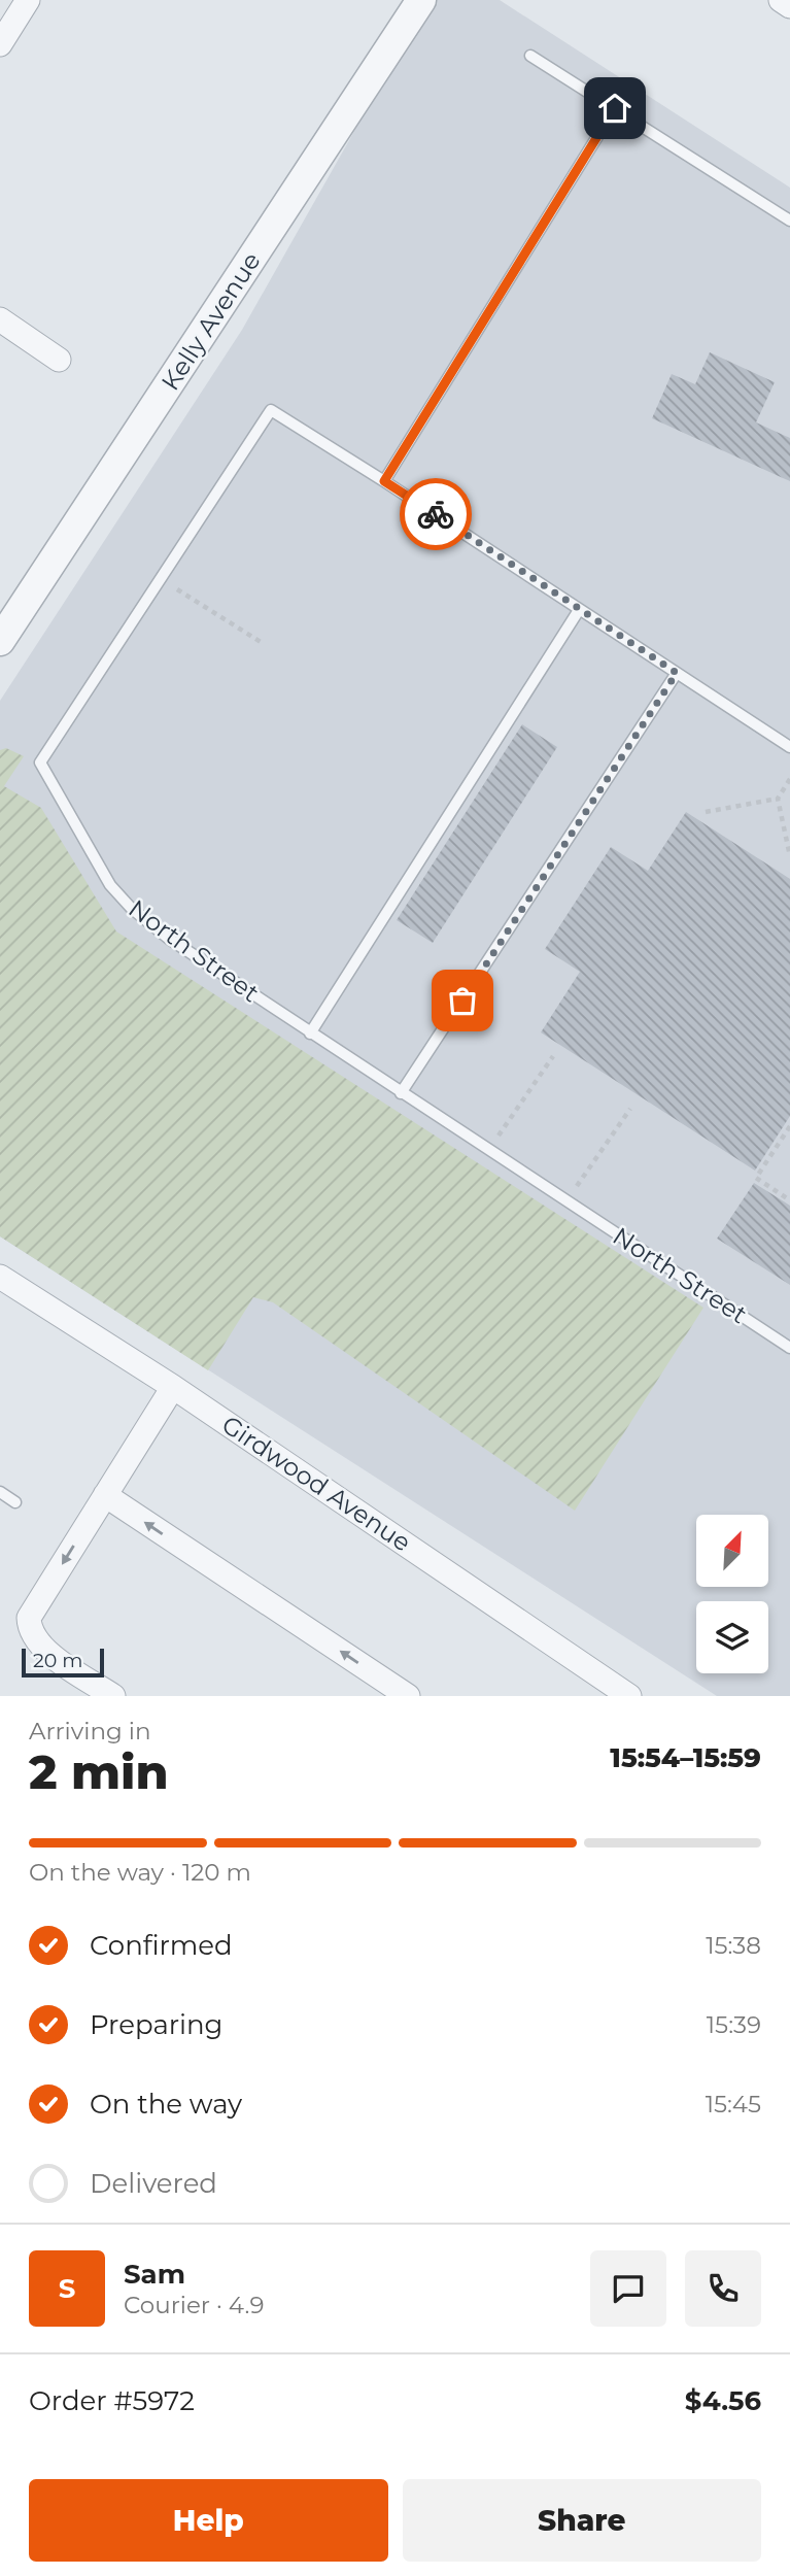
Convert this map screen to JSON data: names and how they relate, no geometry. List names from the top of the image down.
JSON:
{
  "streets": {
    "street": ["Kelly Avenue", "Girdwood Avenue"],
    "lane": ["North Street"]
  },
  "scale_bar": "20 m",
  "north": "top right",
  "page": {
    "scale": "20 m",
    "heading": ["2 min", "Arriving in", "15:54–15:59"],
    "panel": [
      "Sam",
      "Courier · 4.9",
      "Order #5972",
      "$4.56"
    ],
    "bar": "On the way · 120 m",
    "list": [
      ["Confirmed", "15:38"],
      ["Preparing", "15:39"],
      ["On the way", "15:45"],
      "Delivered"
    ],
    "round": "S",
    "buttons": ["Help", "Share"]
  }
}
